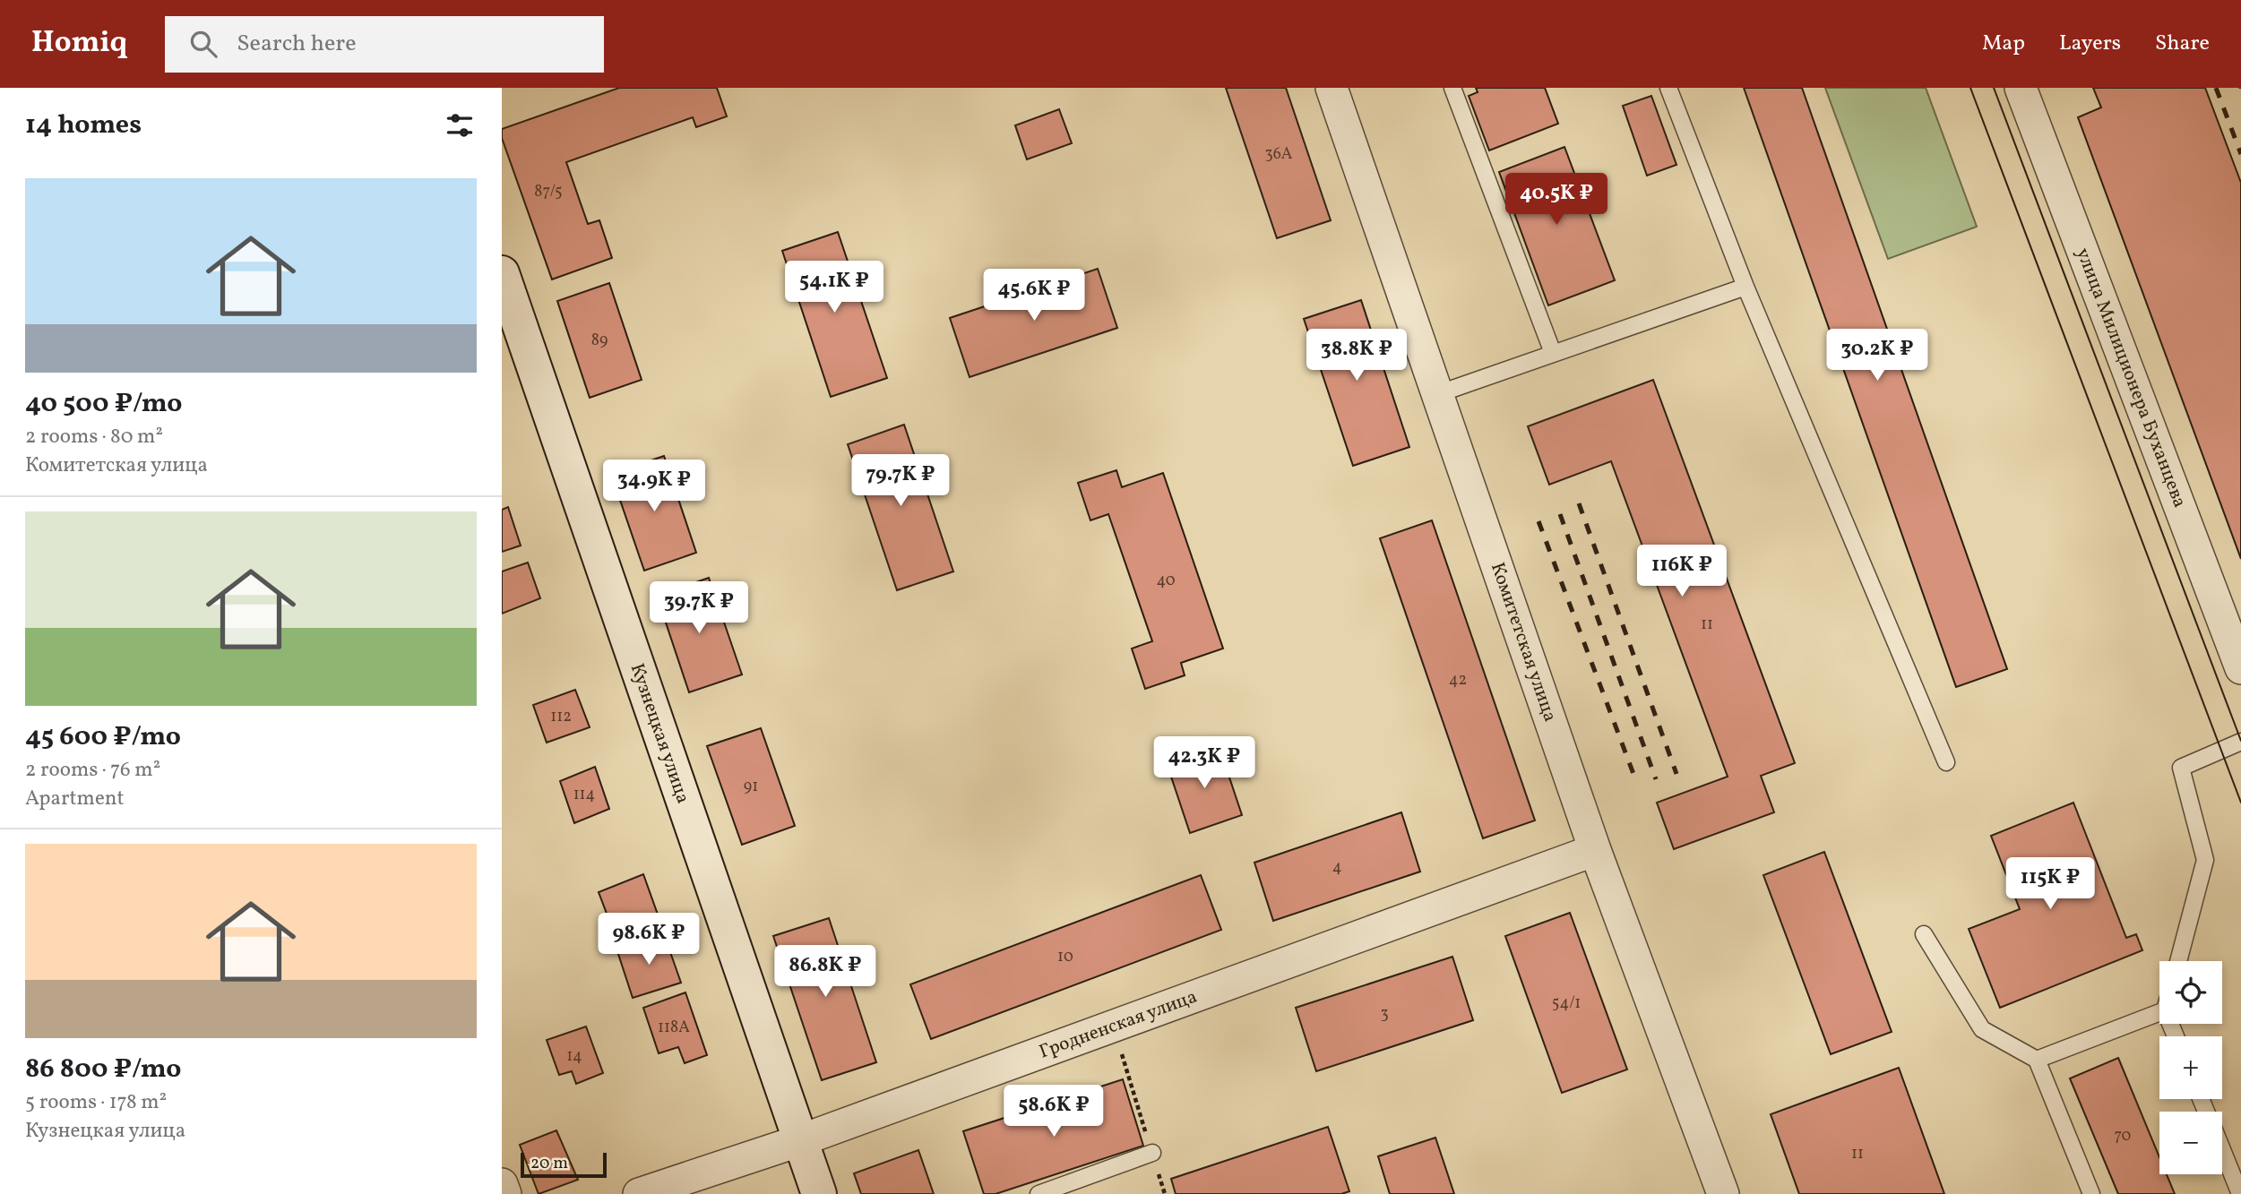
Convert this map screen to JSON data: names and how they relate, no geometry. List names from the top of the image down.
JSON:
{
  "streets": {
    "street": [
      "улица Милиционера Буханцева",
      "Комитетская улица",
      "Кузнецкая улица",
      "Гродненская улица"
    ]
  },
  "crossings": [
    ["Комитетская улица", "Гродненская улица"],
    ["Кузнецкая улица", "Гродненская улица"]
  ],
  "house_numbers": [
    "36А",
    "87/5",
    "89",
    "40",
    "11",
    "42",
    "112",
    "91",
    "114",
    "4",
    "10",
    "54/1",
    "3",
    "118А",
    "14",
    "70",
    "11"
  ],
  "scale_bar": "20 m",
  "page": {
    "header": "Homiq",
    "search": "Search here",
    "nav": ["Map", "Layers", "Share"],
    "heading": "14 homes",
    "list": [
      {
        "name": "40 500 ₽/mo",
        "note": "2 rooms · 80 m² · Комитетская улица"
      },
      {
        "name": "45 600 ₽/mo",
        "note": "2 rooms · 76 m² · Apartment"
      },
      {
        "name": "86 800 ₽/mo",
        "note": "5 rooms · 178 m² · Кузнецкая улица"
      }
    ],
    "price": [
      "40.5K ₽",
      "54.1K ₽",
      "45.6K ₽",
      "38.8K ₽",
      "30.2K ₽",
      "79.7K ₽",
      "34.9K ₽",
      "116K ₽",
      "39.7K ₽",
      "42.3K ₽",
      "115K ₽",
      "98.6K ₽",
      "86.8K ₽",
      "58.6K ₽"
    ],
    "map_buttons": ["+", "−"],
    "scale": "20 m"
  }
}
